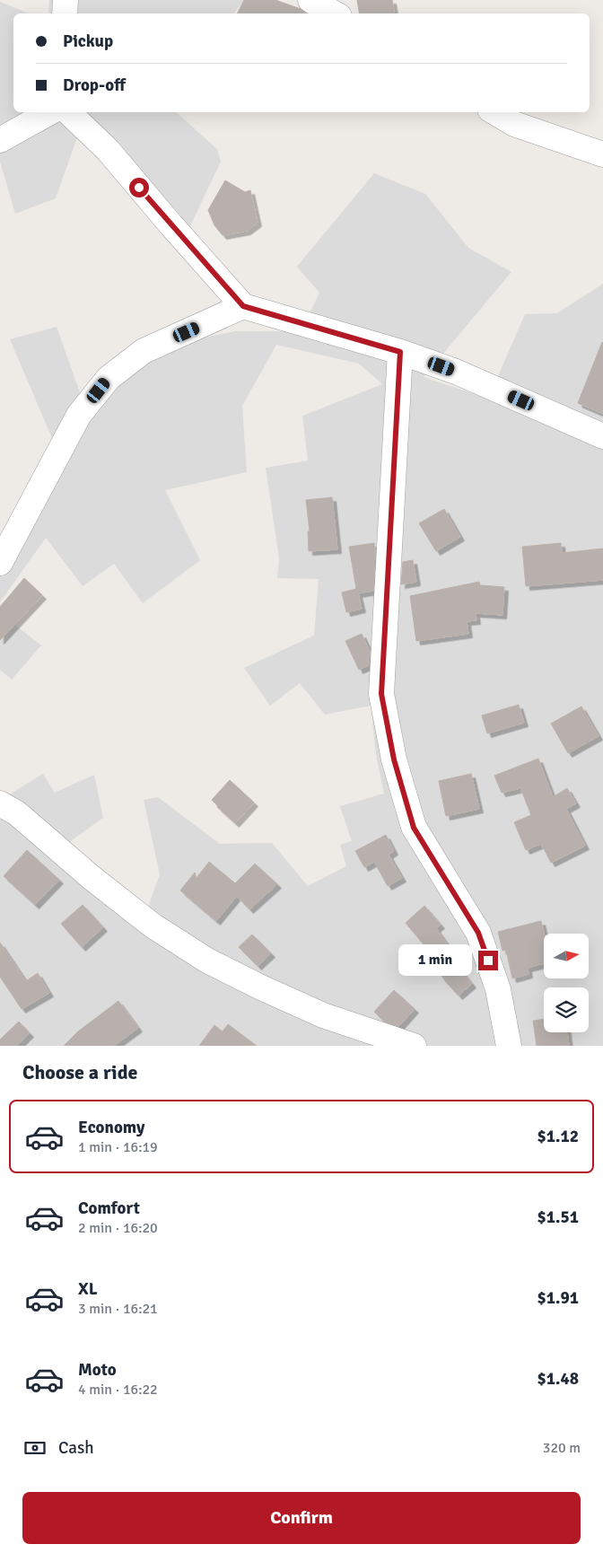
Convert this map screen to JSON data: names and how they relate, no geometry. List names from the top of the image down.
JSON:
{
  "north": "right",
  "page": {
    "banner": ["Pickup", "Drop-off"],
    "bubble": "1 min",
    "heading": "Choose a ride",
    "list": [
      {
        "name": "Economy",
        "note": "1 min · 16:19",
        "value": "$1.12"
      },
      {
        "name": "Comfort",
        "note": "2 min · 16:20",
        "value": "$1.51"
      },
      {
        "name": "XL",
        "note": "3 min · 16:21",
        "value": "$1.91"
      },
      {
        "name": "Moto",
        "note": "4 min · 16:22",
        "value": "$1.48"
      }
    ],
    "pay": ["Cash", "320 m"],
    "buttons": "Confirm"
  }
}
